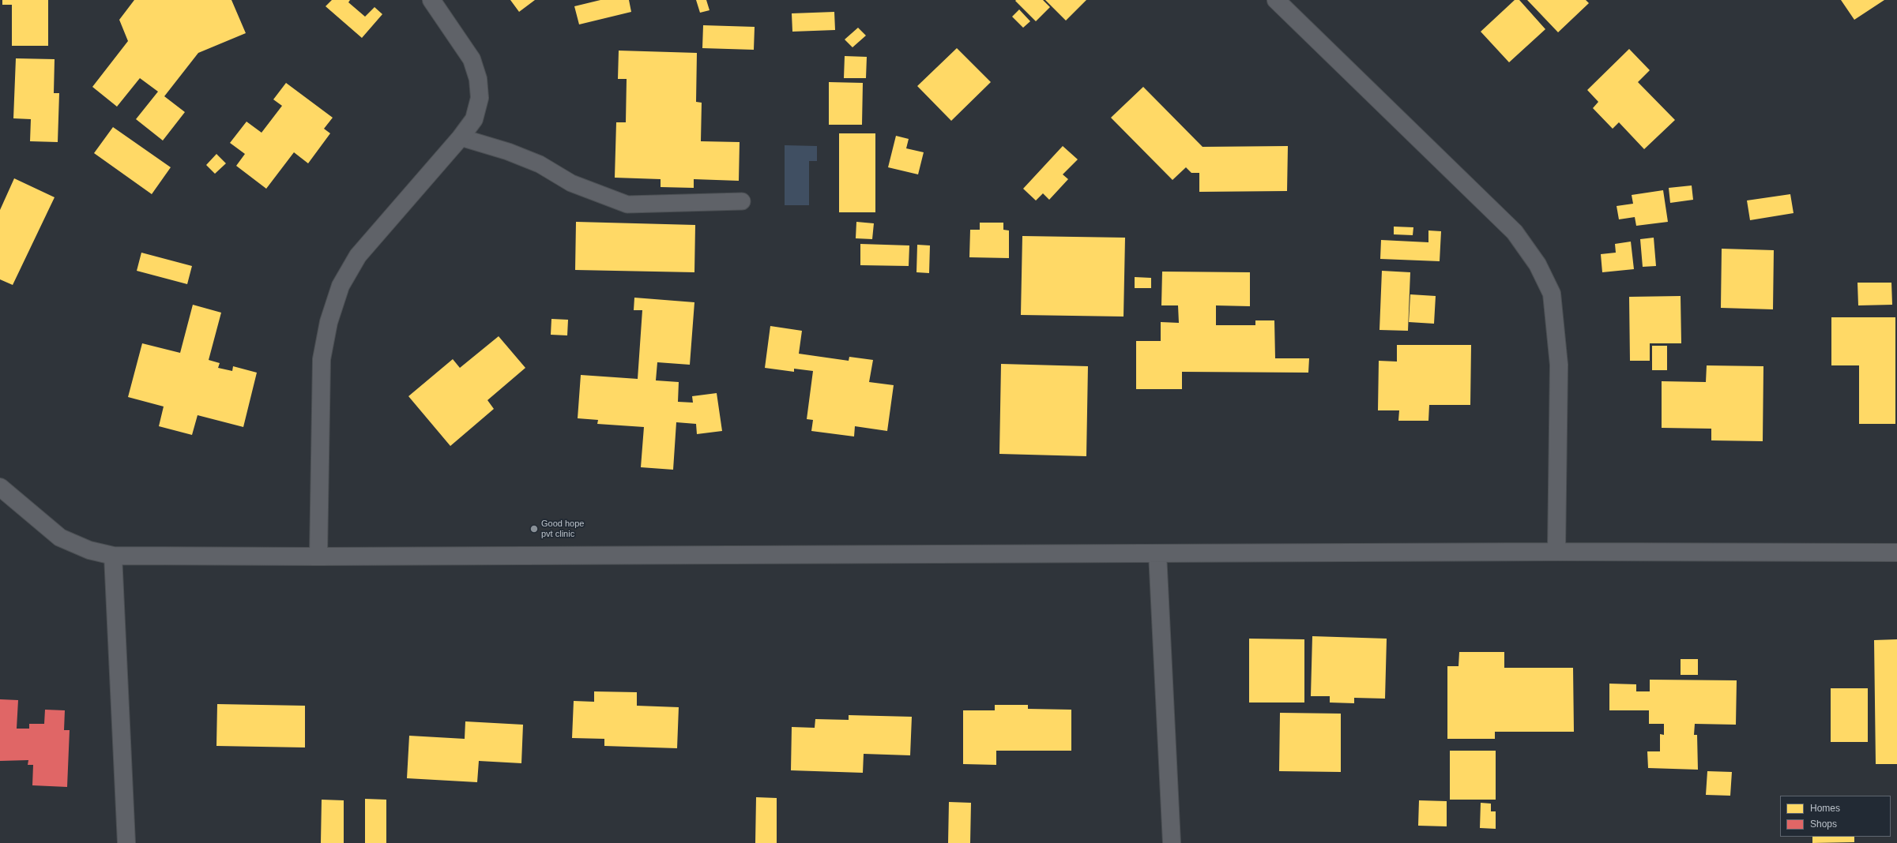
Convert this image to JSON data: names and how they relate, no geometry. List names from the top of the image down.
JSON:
{
  "places": ["Good hope pvt clinic"],
  "legend": ["Homes", "Shops"]
}
